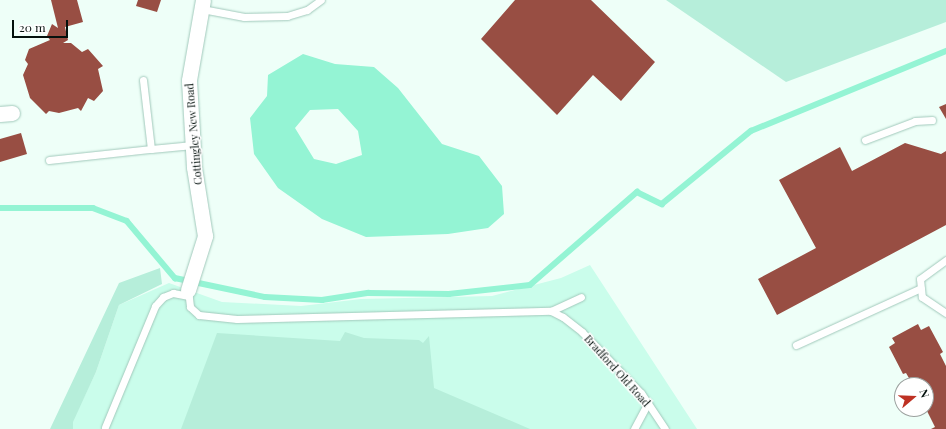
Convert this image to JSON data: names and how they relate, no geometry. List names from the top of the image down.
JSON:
{
  "streets": {
    "street": ["Cottingley New Road"],
    "lane": ["Bradford Old Road"]
  },
  "scale_bar": "20 m",
  "north": "right"
}
